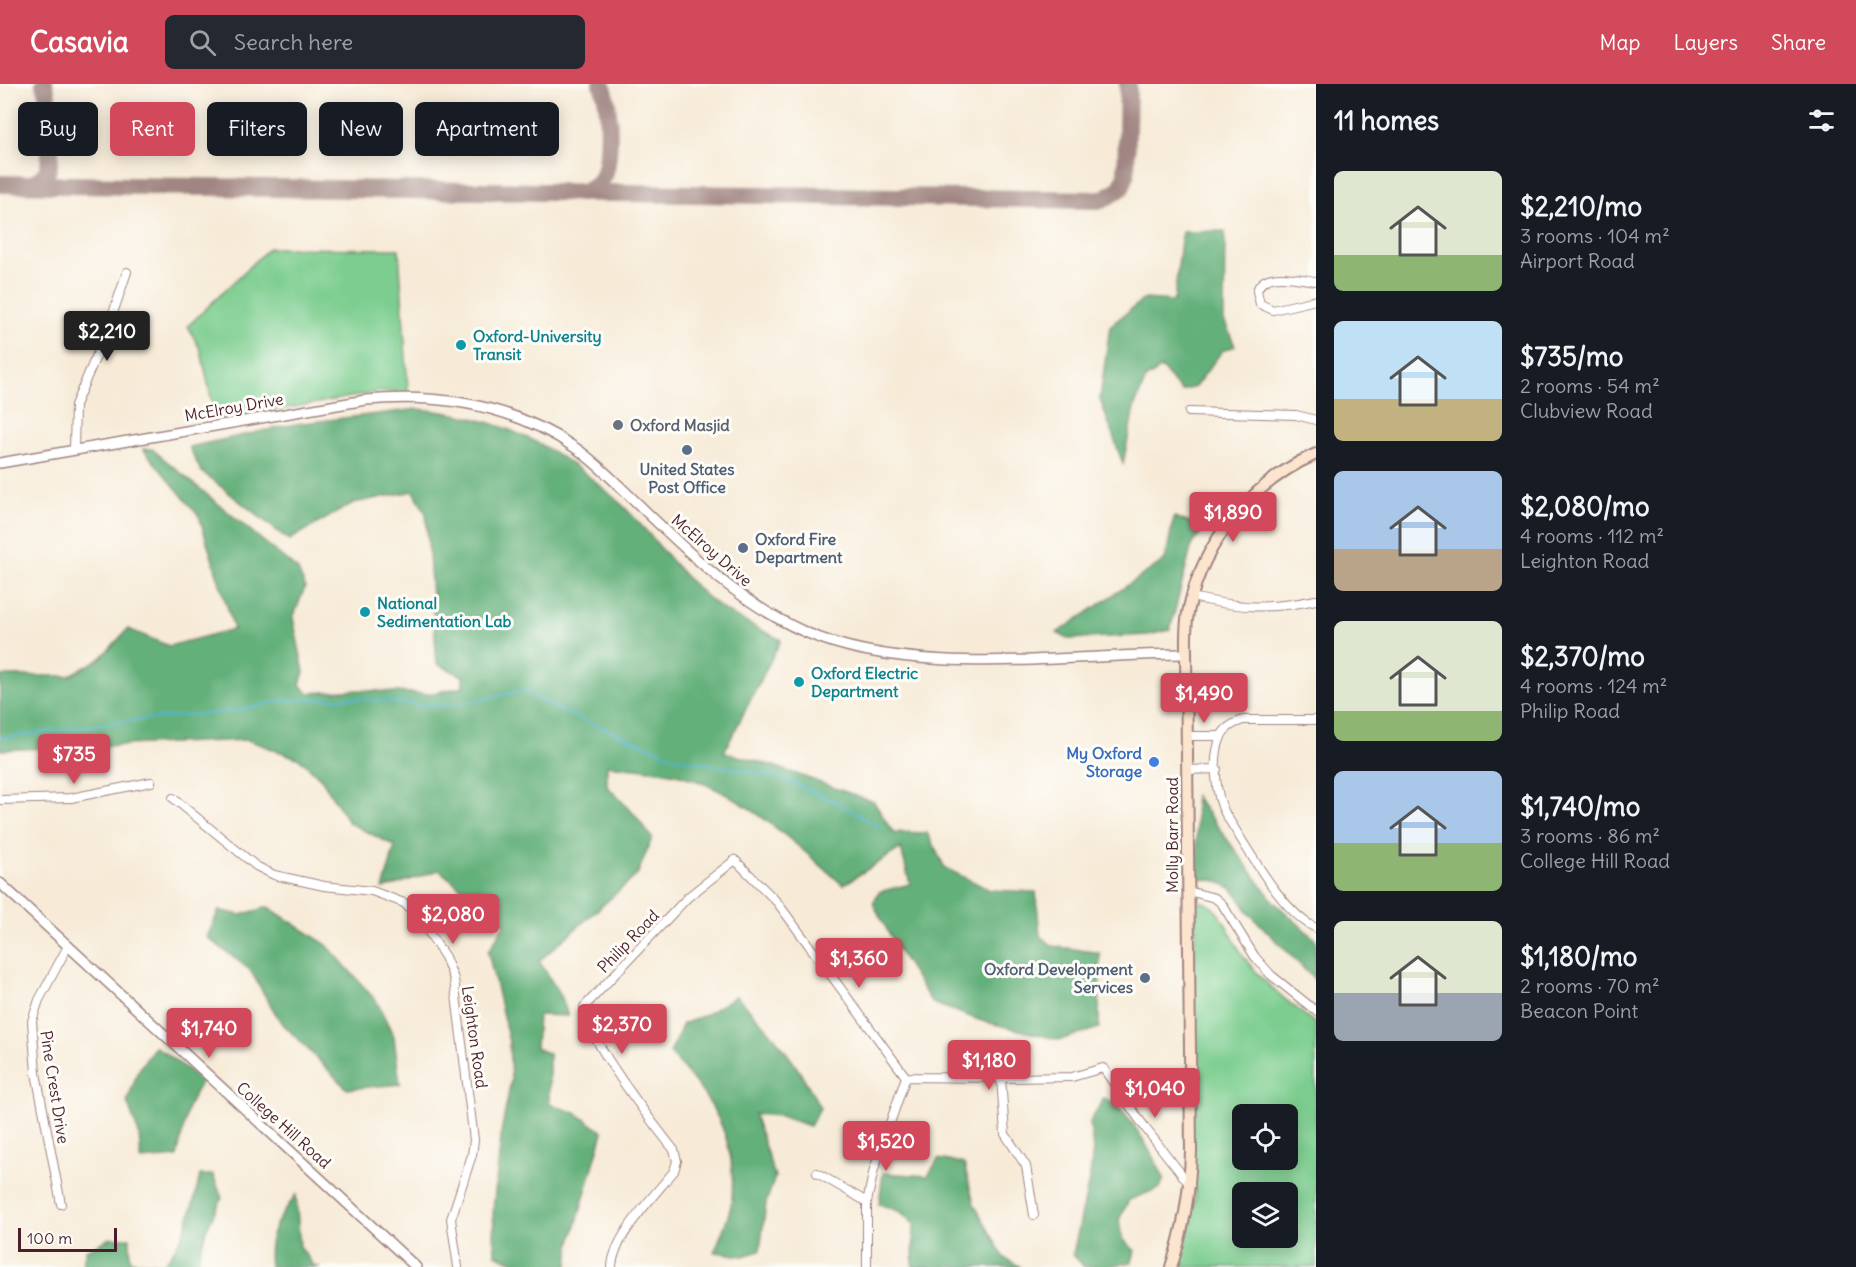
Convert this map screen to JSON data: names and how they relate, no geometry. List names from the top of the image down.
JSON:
{
  "streets": {
    "main road": ["Molly Barr Road"],
    "street": [
      "McElroy Drive",
      "Philip Road",
      "Leighton Road",
      "Pine Crest Drive",
      "College Hill Road"
    ]
  },
  "crossings": [
    ["McElroy Drive", "Molly Barr Road"],
    ["Pine Crest Drive", "College Hill Road"]
  ],
  "places": [
    "Oxford-University Transit",
    "Oxford Masjid",
    "United States Post Office",
    "Oxford Fire Department",
    "National Sedimentation Lab",
    "Oxford Electric Department",
    "My Oxford Storage",
    "Oxford Development Services"
  ],
  "scale_bar": "100 m",
  "page": {
    "header": "Casavia",
    "search": "Search here",
    "nav": ["Map", "Layers", "Share"],
    "heading": "11 homes",
    "chip": [
      "Buy",
      "Rent",
      "Filters",
      "New",
      "Apartment"
    ],
    "list": [
      {
        "name": "$2,210/mo",
        "note": "3 rooms · 104 m² · Airport Road"
      },
      {
        "name": "$735/mo",
        "note": "2 rooms · 54 m² · Clubview Road"
      },
      {
        "name": "$2,080/mo",
        "note": "4 rooms · 112 m² · Leighton Road"
      },
      {
        "name": "$2,370/mo",
        "note": "4 rooms · 124 m² · Philip Road"
      },
      {
        "name": "$1,740/mo",
        "note": "3 rooms · 86 m² · College Hill Road"
      },
      {
        "name": "$1,180/mo",
        "note": "2 rooms · 70 m² · Beacon Point"
      }
    ],
    "price": [
      "$2,210",
      "$1,890",
      "$1,490",
      "$735",
      "$2,080",
      "$1,360",
      "$2,370",
      "$1,740",
      "$1,180",
      "$1,040",
      "$1,520"
    ],
    "scale": "100 m"
  }
}
